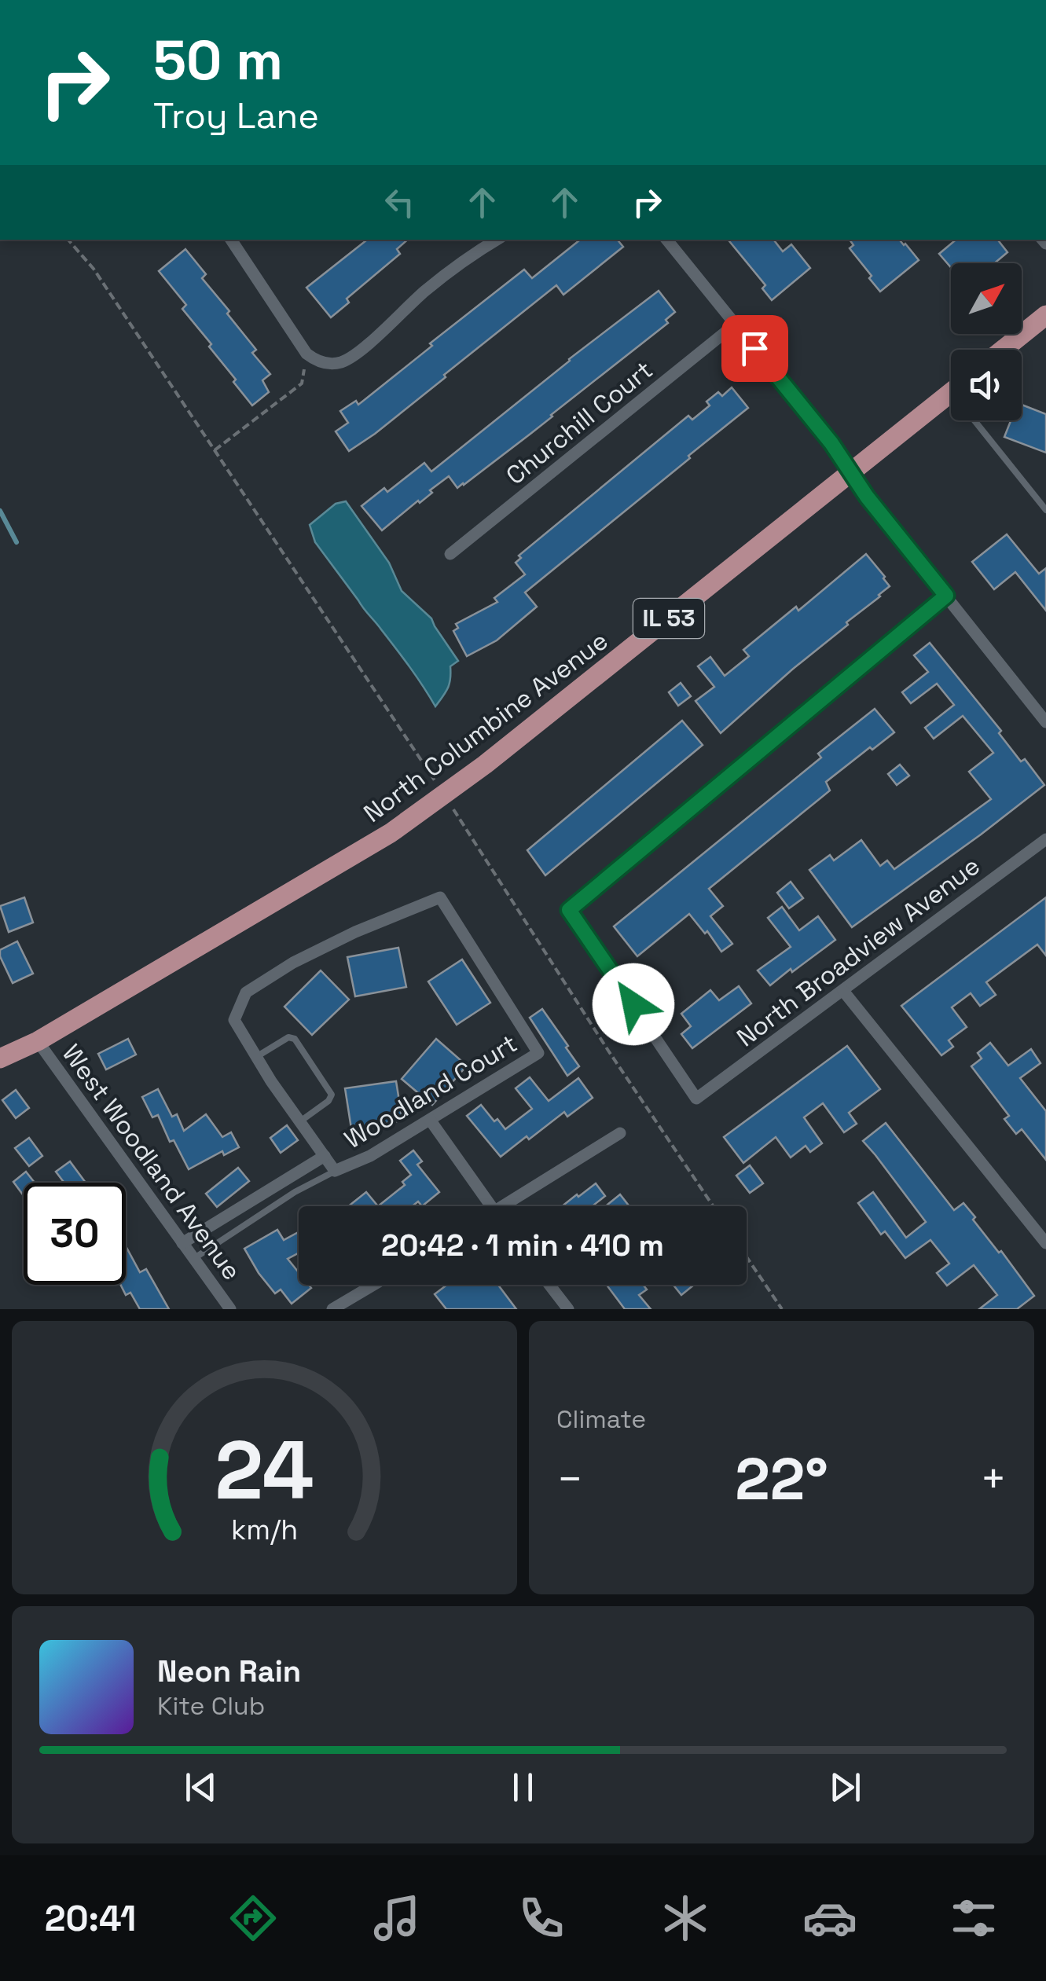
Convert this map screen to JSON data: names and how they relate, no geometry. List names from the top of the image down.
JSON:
{
  "streets": {
    "main road": ["IL 53", "North Columbine Avenue"],
    "street": [
      "Churchill Court",
      "North Broadview Avenue",
      "Woodland Court",
      "West Woodland Avenue"
    ]
  },
  "crossings": [
    ["North Columbine Avenue", "West Woodland Avenue"],
    ["Woodland Court", "West Woodland Avenue"]
  ],
  "north": "top right",
  "page": {
    "turn": ["50 m", "Troy Lane"],
    "limit": "30",
    "trip": "20:42 · 1 min · 410 m",
    "tile": "Climate",
    "heat": ["−", "22°", "+"],
    "song": ["Neon Rain", "Kite Club"],
    "tabs": "20:41",
    "gauge": ["24", "km/h"]
  }
}
